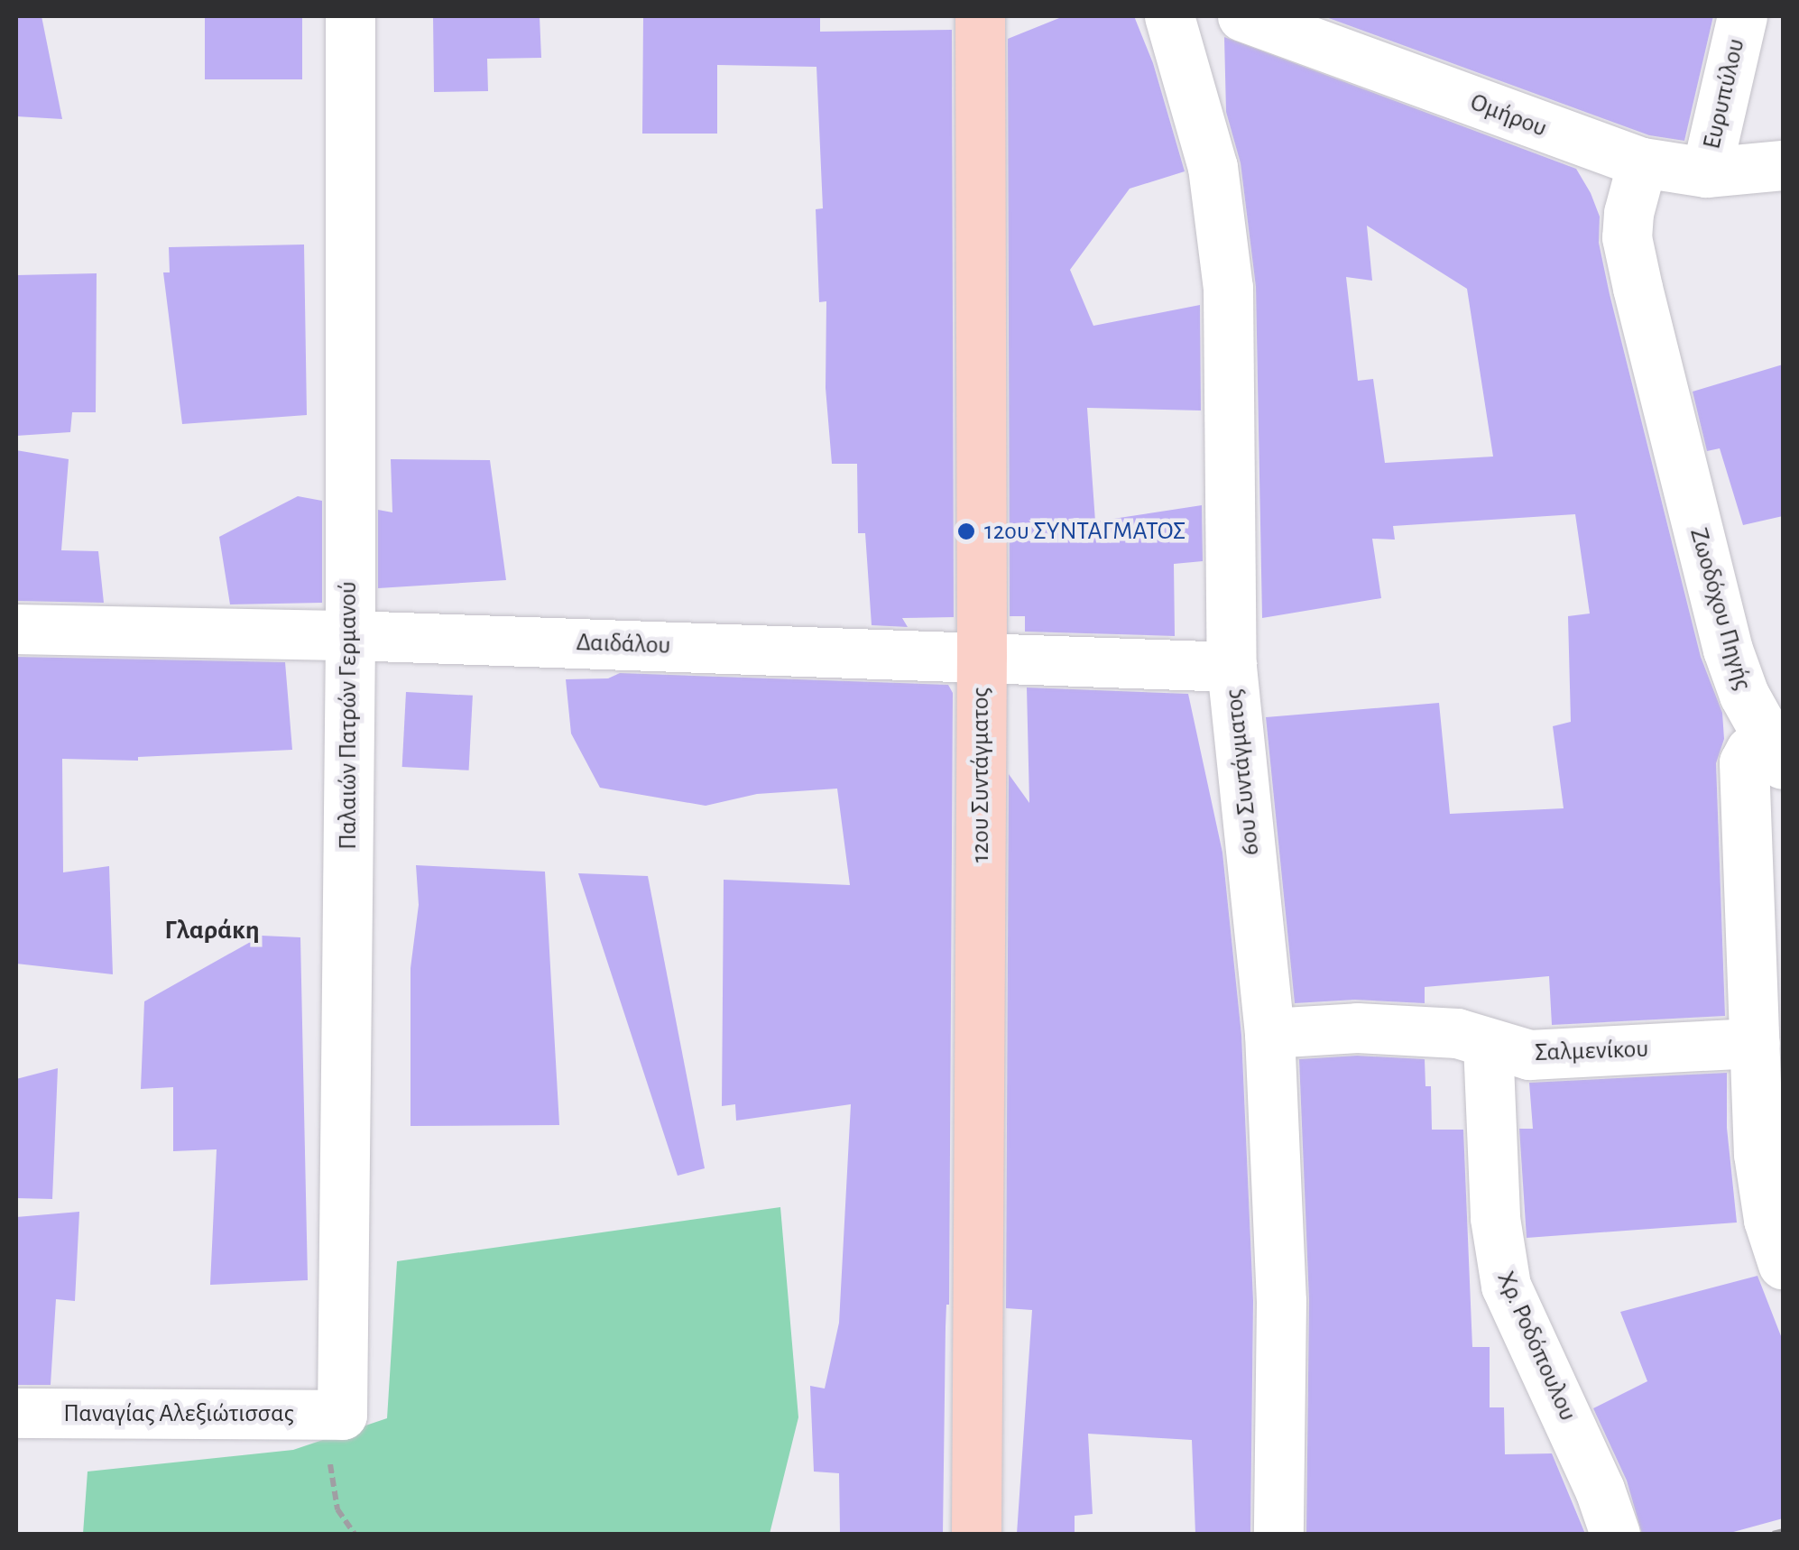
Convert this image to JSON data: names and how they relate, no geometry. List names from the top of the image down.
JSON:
{
  "streets": {
    "main road": ["12ου Συντάγματος"],
    "street": [
      "Ευρυπύλου",
      "Ομήρου",
      "Ζωοδόχου Πηγής",
      "Δαιδάλου",
      "Παλαιών Πατρών Γερμανού",
      "6ου Συντάγματος",
      "Σαλμενίκου",
      "Χρ. Ροδόπουλου",
      "Παναγίας Αλεξιώτισσας"
    ]
  },
  "crossings": [
    ["Ευρυπύλου", "Ομήρου"],
    ["Ομήρου", "Ζωοδόχου Πηγής"],
    ["Ζωοδόχου Πηγής", "Σαλμενίκου"],
    ["Δαιδάλου", "Παλαιών Πατρών Γερμανού"],
    ["Δαιδάλου", "6ου Συντάγματος"],
    ["Δαιδάλου", "12ου Συντάγματος"],
    ["Παλαιών Πατρών Γερμανού", "Παναγίας Αλεξιώτισσας"],
    ["6ου Συντάγματος", "Σαλμενίκου"],
    ["Σαλμενίκου", "Χρ. Ροδόπουλου"]
  ],
  "districts": ["Γλαράκη"],
  "places": ["12ου ΣΥΝΤΑΓΜΑΤΟΣ"]
}
